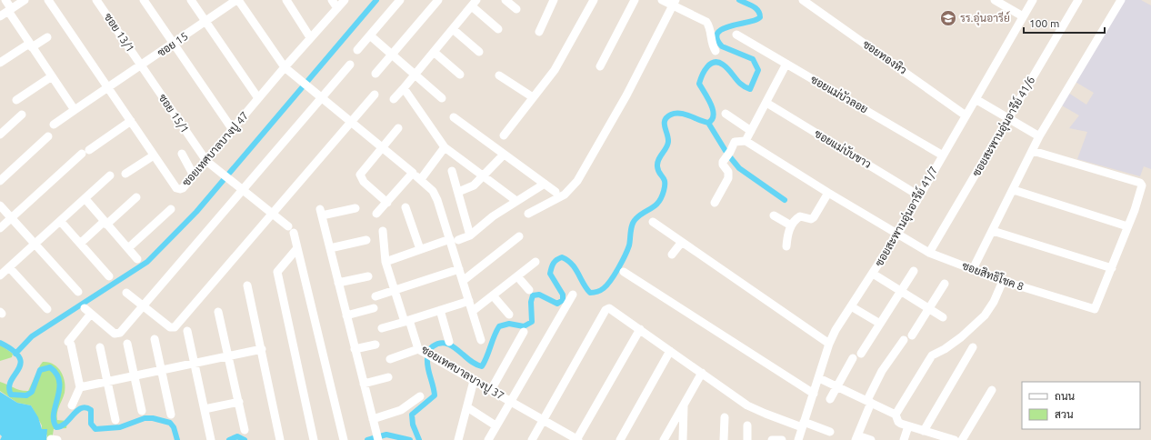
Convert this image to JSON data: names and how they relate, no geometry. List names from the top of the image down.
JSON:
{
  "streets": {
    "street": [
      "ซอย 13/1",
      "ซอย 15",
      "ซอยทองหิว",
      "ซอยแม่บัวลอย",
      "ซอย 15/1",
      "ซอยสะพานอุ่นอารีย์ 41/6",
      "ซอยเทศบาลบางปู 47",
      "ซอยแม่บับขาว",
      "ซอยสะพานอุ่นอารีย์ 41/7",
      "ซอยสิทธิโชค 8",
      "ซอยเทศบาลบางปู 37"
    ]
  },
  "crossings": [
    ["ซอย 13/1", "ซอย 15"],
    ["ซอย 13/1", "ซอย 15/1"],
    ["ซอย 15", "ซอย 15/1"],
    ["ซอย 15", "ซอยเทศบาลบางปู 47"],
    ["ซอยทองหิว", "ซอยสะพานอุ่นอารีย์ 41/7"],
    ["ซอยแม่บัวลอย", "ซอยสะพานอุ่นอารีย์ 41/7"],
    ["ซอย 15/1", "ซอยเทศบาลบางปู 47"],
    ["ซอยสะพานอุ่นอารีย์ 41/6", "ซอยสิทธิโชค 8"],
    ["ซอยแม่บับขาว", "ซอยสะพานอุ่นอารีย์ 41/7"],
    ["ซอยสะพานอุ่นอารีย์ 41/7", "ซอยสิทธิโชค 8"]
  ],
  "places": {
    "school or university": ["รร.อุ่นอารีย์"]
  },
  "legend": ["ถนน", "สวน"],
  "scale_bar": "100 m"
}
